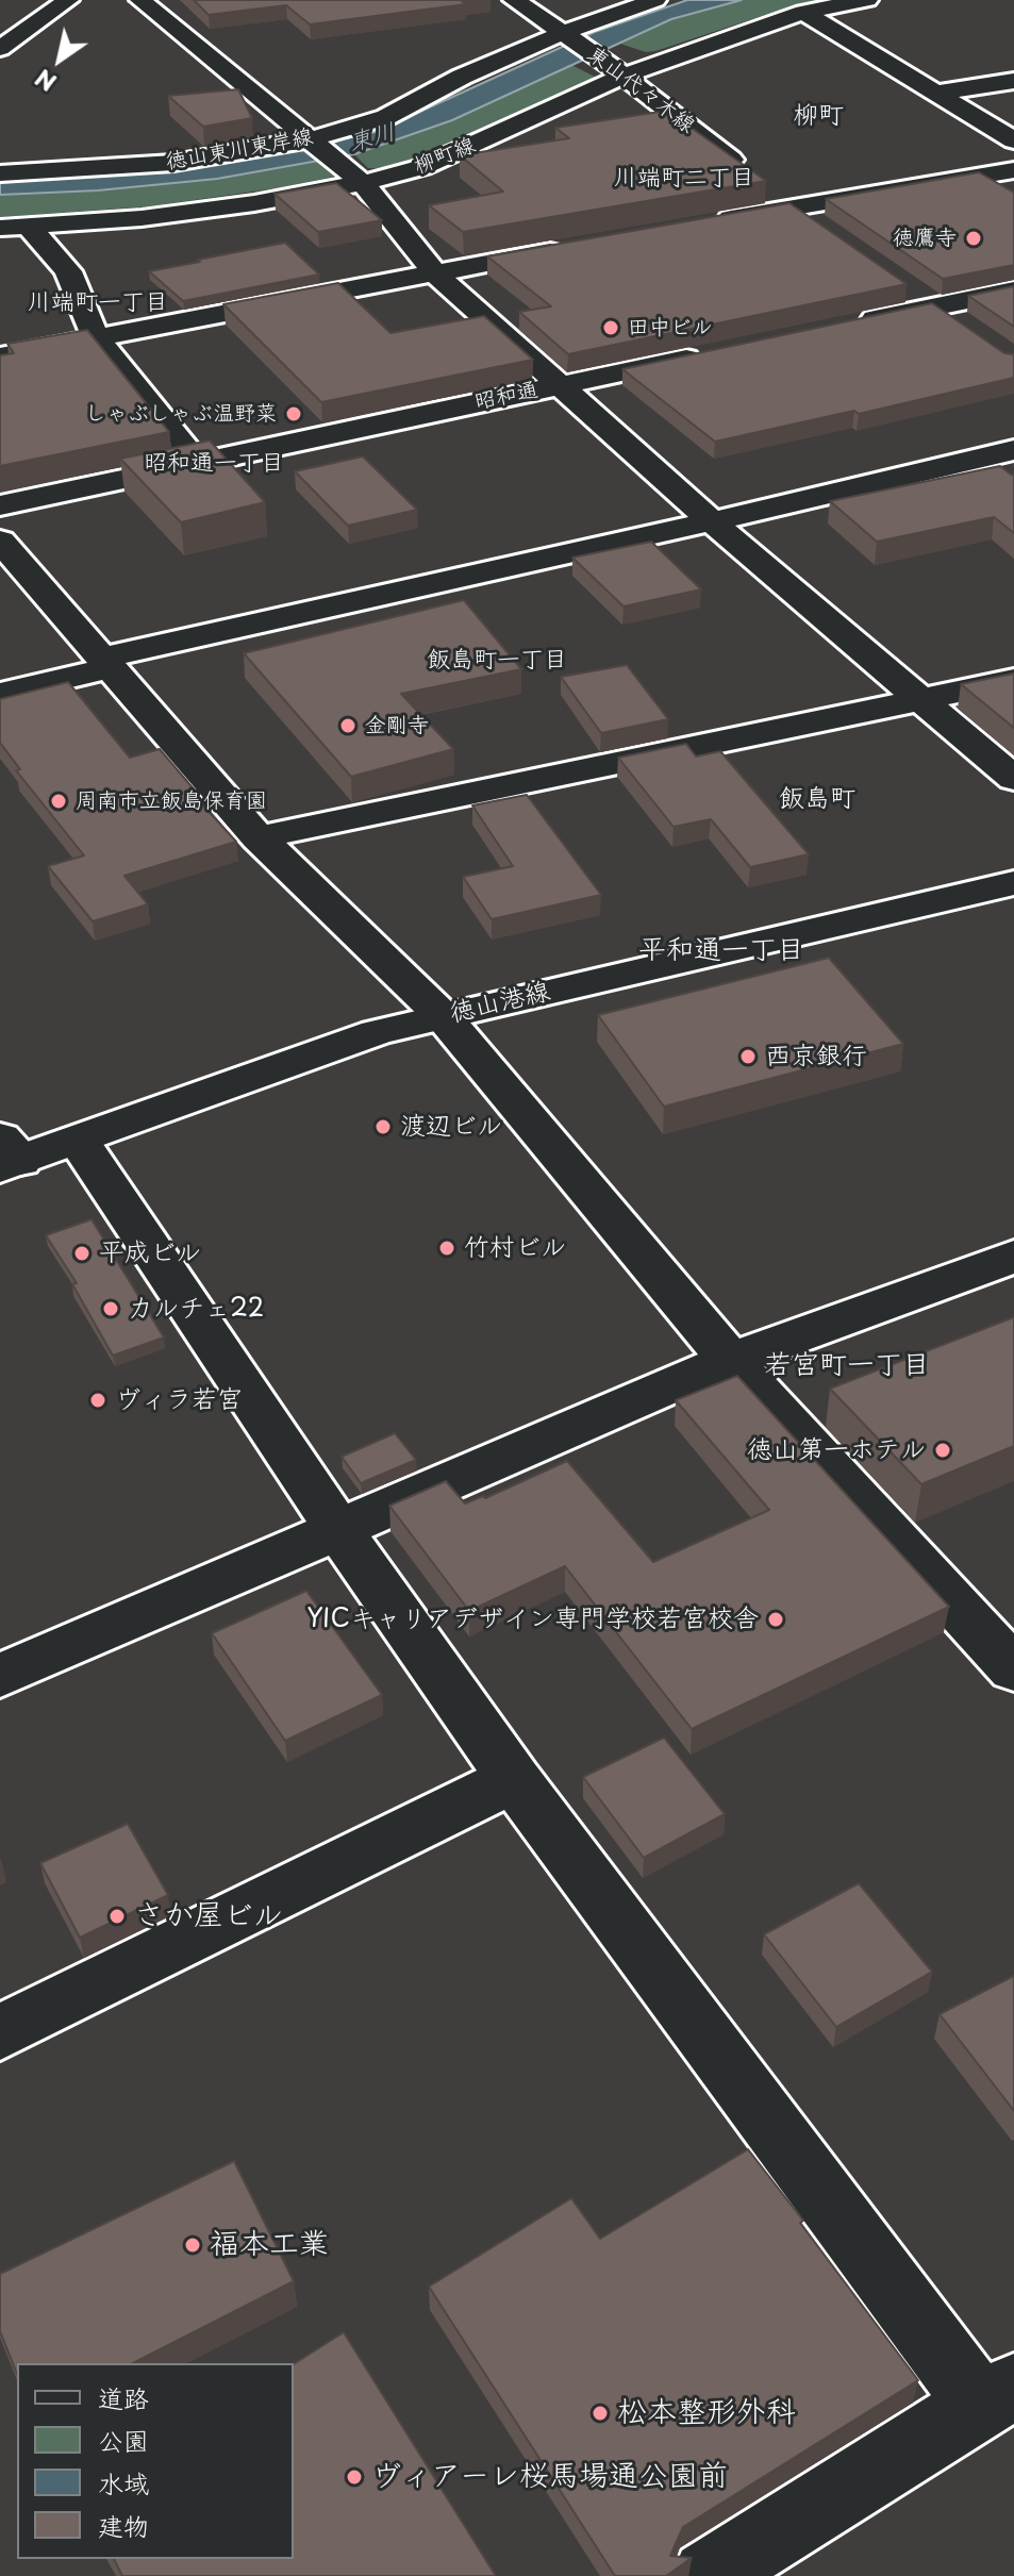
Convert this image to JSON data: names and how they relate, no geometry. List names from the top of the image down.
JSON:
{
  "streets": {
    "street": [
      "東山代々木線",
      "徳山東川東岸線",
      "柳町線",
      "昭和通",
      "徳山港線"
    ]
  },
  "crossings": [
    ["東山代々木線", "徳山東川東岸線"],
    ["東山代々木線", "柳町線"]
  ],
  "districts": [
    "柳町",
    "川端町二丁目",
    "川端町一丁目",
    "昭和通一丁目",
    "飯島町一丁目",
    "飯島町",
    "平和通一丁目",
    "若宮町一丁目"
  ],
  "water": ["東川"],
  "places": [
    "徳鷹寺",
    "田中ビル",
    "しゃぶしゃぶ温野菜",
    "金剛寺",
    "周南市立飯島保育園",
    "西京銀行",
    "渡辺ビル",
    "竹村ビル",
    "平成ビル",
    "カルチェ22",
    "ヴィラ若宮",
    "徳山第一ホテル",
    "YICキャリアデザイン専門学校若宮校舎",
    "さか屋ビル",
    "福本工業",
    "松本整形外科",
    "ヴィアーレ桜馬場通公園前"
  ],
  "legend": [
    "道路",
    "公園",
    "水域",
    "建物"
  ],
  "north": "bottom left"
}
